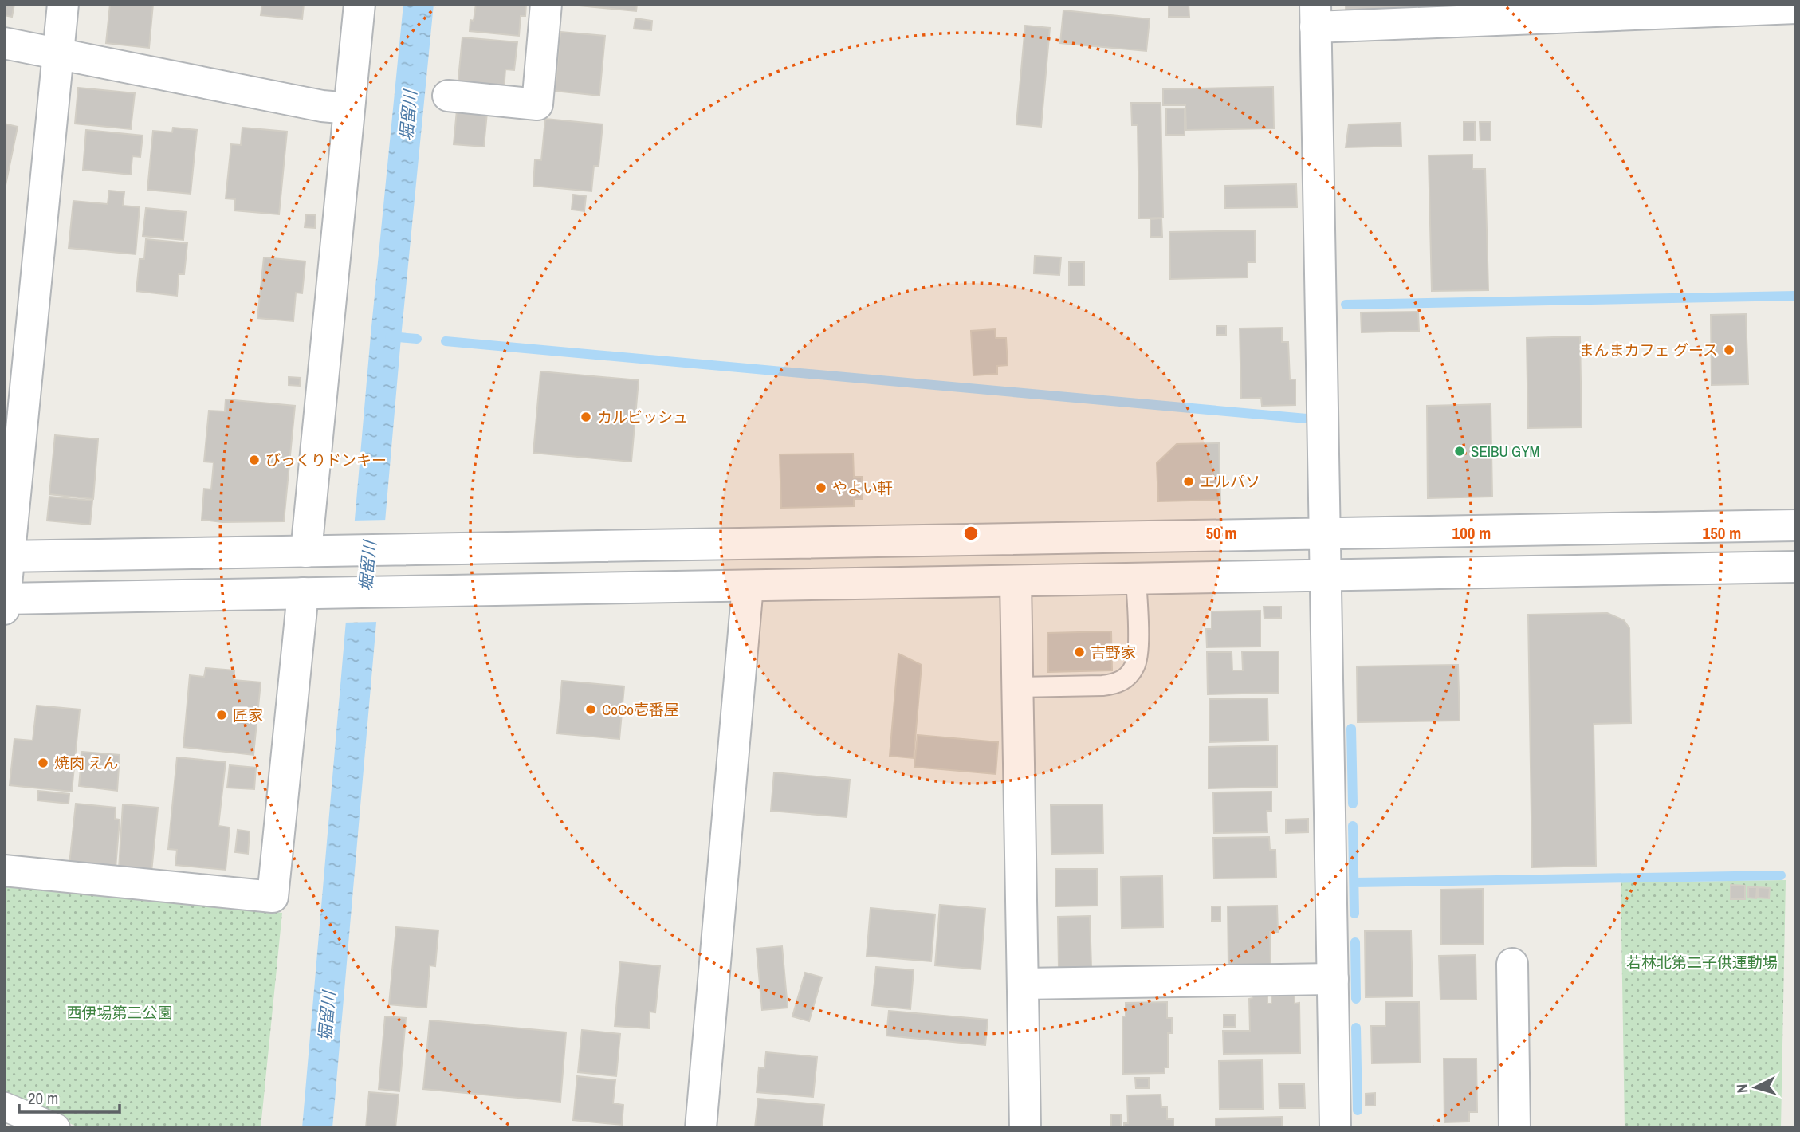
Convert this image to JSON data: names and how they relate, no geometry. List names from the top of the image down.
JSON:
{
  "water": ["堀留川"],
  "parks": ["若林北第二子供運動場", "西伊場第三公園"],
  "places": [
    "まんまカフェ グース",
    "カルビッシュ",
    "SEIBU GYM",
    "びっくりドンキー",
    "エルパソ",
    "やよい軒",
    "吉野家",
    "CoCo壱番屋",
    "匠家",
    "焼肉 えん"
  ],
  "scale_bar": "20 m",
  "north": "left",
  "rings": ["50 m", "100 m", "150 m"]
}
